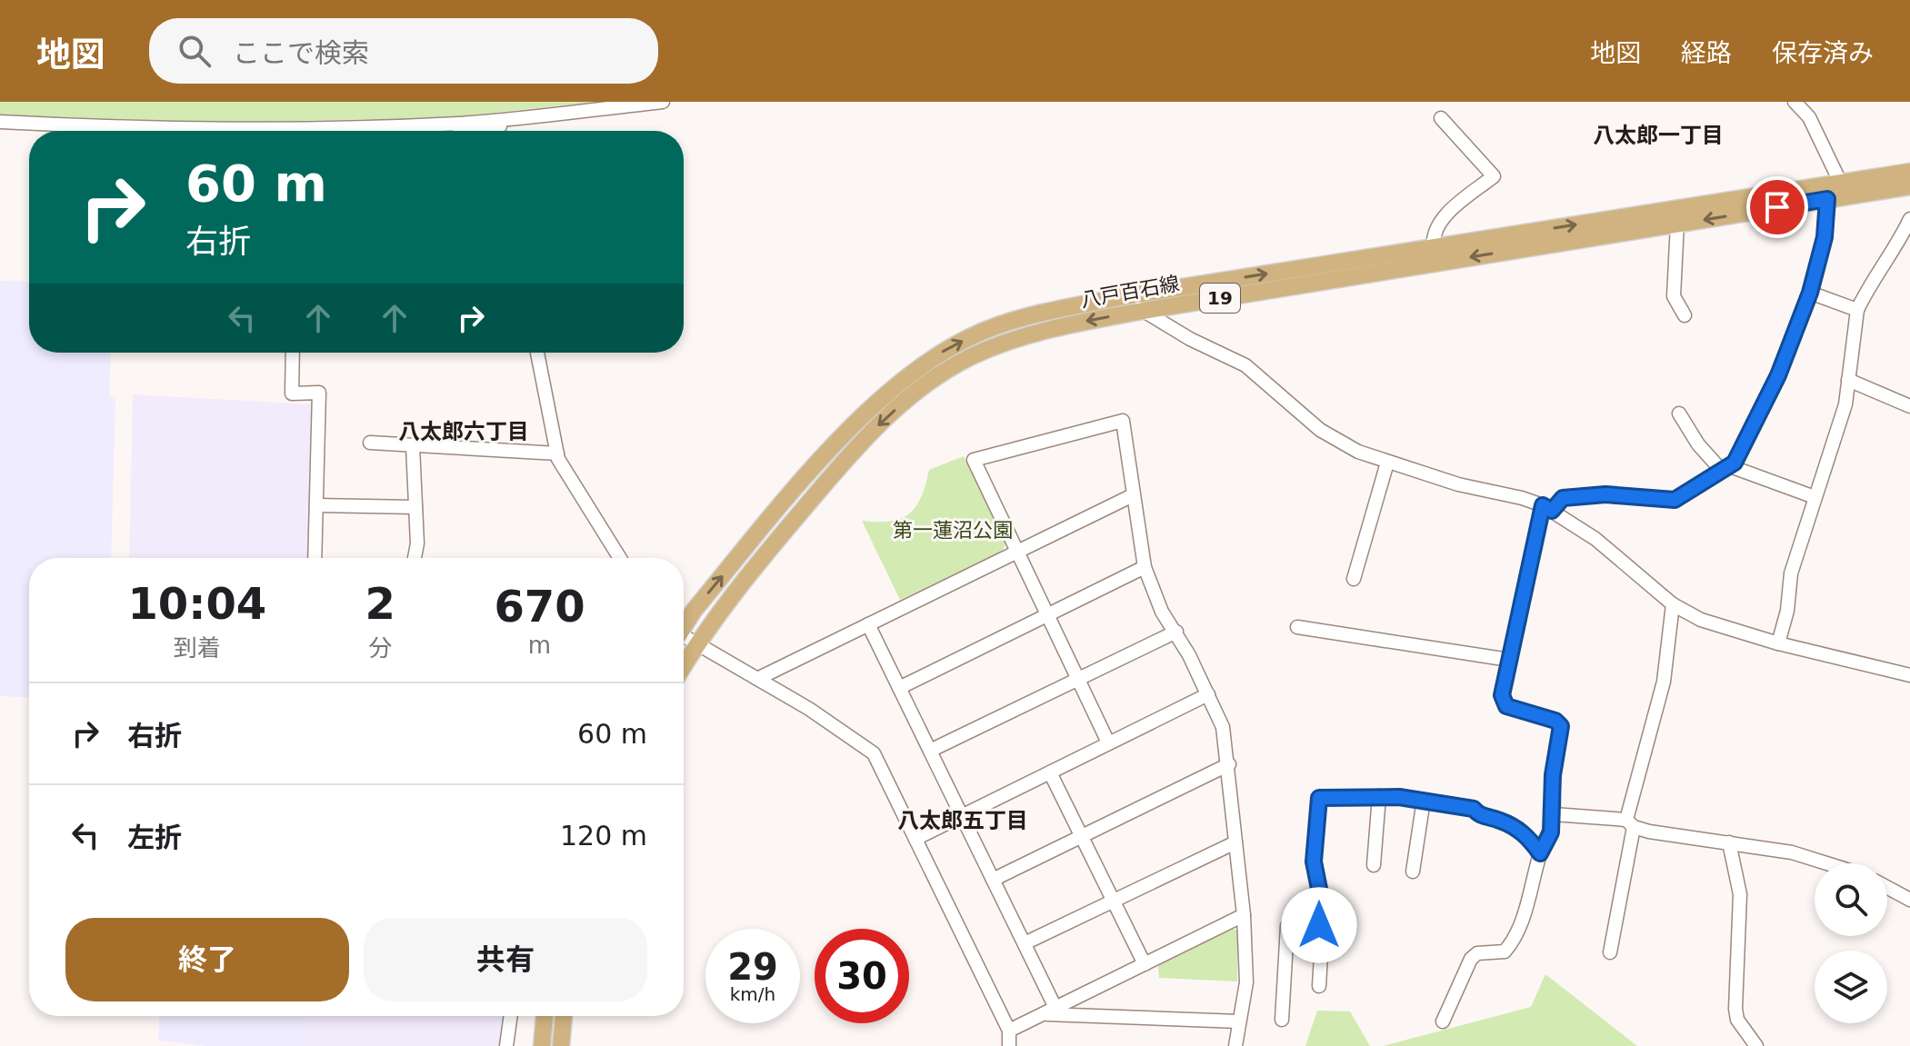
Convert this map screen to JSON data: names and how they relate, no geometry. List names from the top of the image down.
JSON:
{
  "streets": {
    "main road": ["八戸百石線", "19"]
  },
  "districts": ["八太郎一丁目", "八太郎六丁目", "八太郎五丁目"],
  "parks": ["第一蓮沼公園"],
  "page": {
    "header": "地図",
    "search": "ここで検索",
    "nav": ["地図", "経路", "保存済み"],
    "turn": ["60 m", "右折"],
    "eta": [
      "10:04",
      "到着",
      "2",
      "分",
      "670",
      "m"
    ],
    "list": [
      {
        "name": "右折",
        "value": "60 m"
      },
      {
        "name": "左折",
        "value": "120 m"
      }
    ],
    "buttons": ["終了", "共有"],
    "speed": "29 km/h",
    "limit": "30"
  }
}
